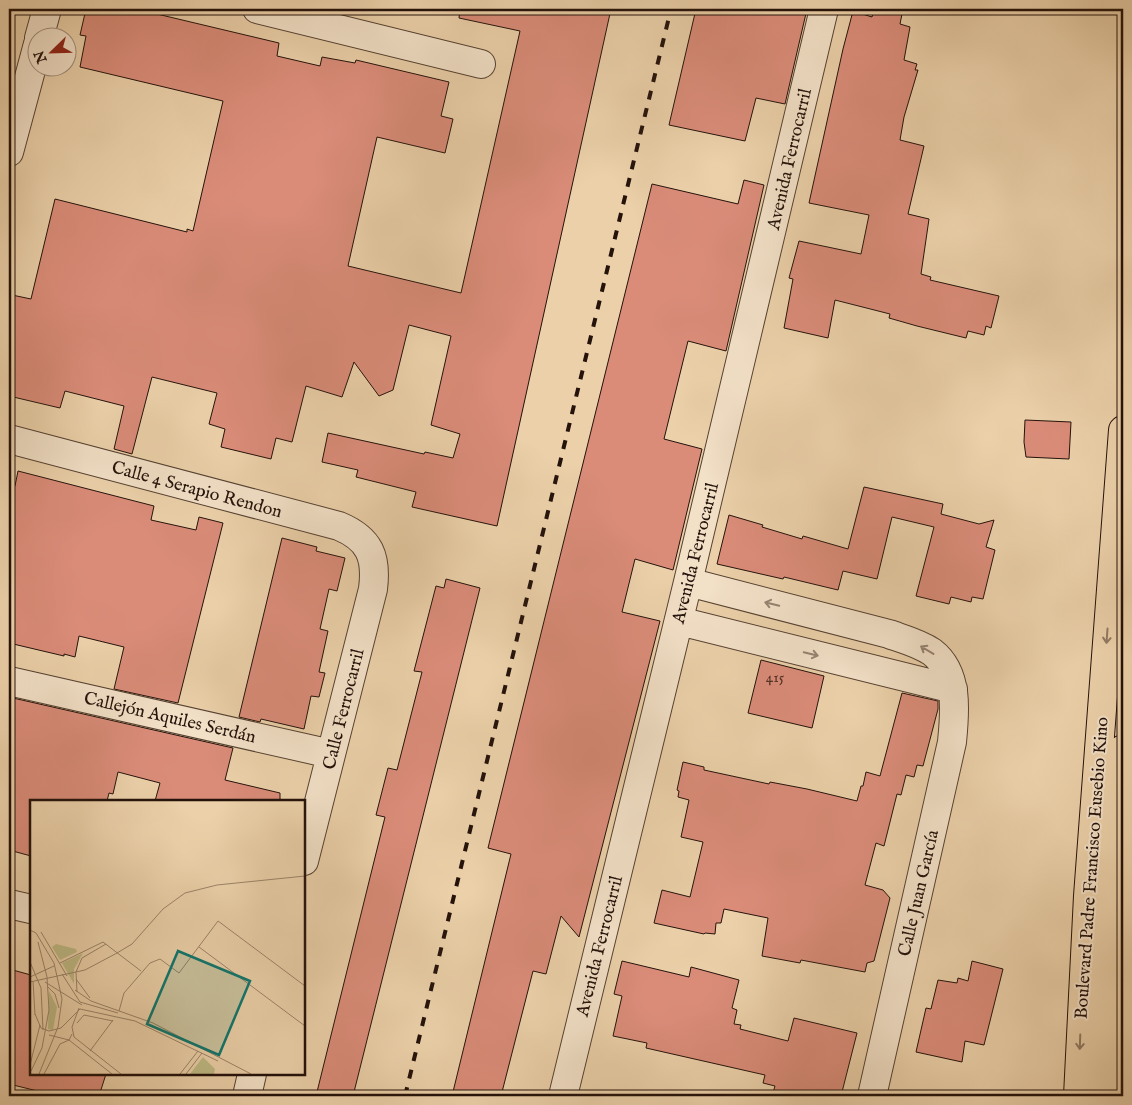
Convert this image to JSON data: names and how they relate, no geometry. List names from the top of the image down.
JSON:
{
  "streets": {
    "main road": ["Boulevard Padre Francisco Eusebio Kino"],
    "street": [
      "Avenida Ferrocarril",
      "Calle 4 Serapio Rendon",
      "Calle Ferrocarril",
      "Callejón Aquiles Serdán",
      "Calle Juan García"
    ]
  },
  "crossings": [
    ["Avenida Ferrocarril", "Calle Juan García"],
    ["Calle 4 Serapio Rendon", "Calle Ferrocarril"],
    ["Calle Ferrocarril", "Callejón Aquiles Serdán"]
  ],
  "house_numbers": ["415"],
  "north": "bottom left"
}
